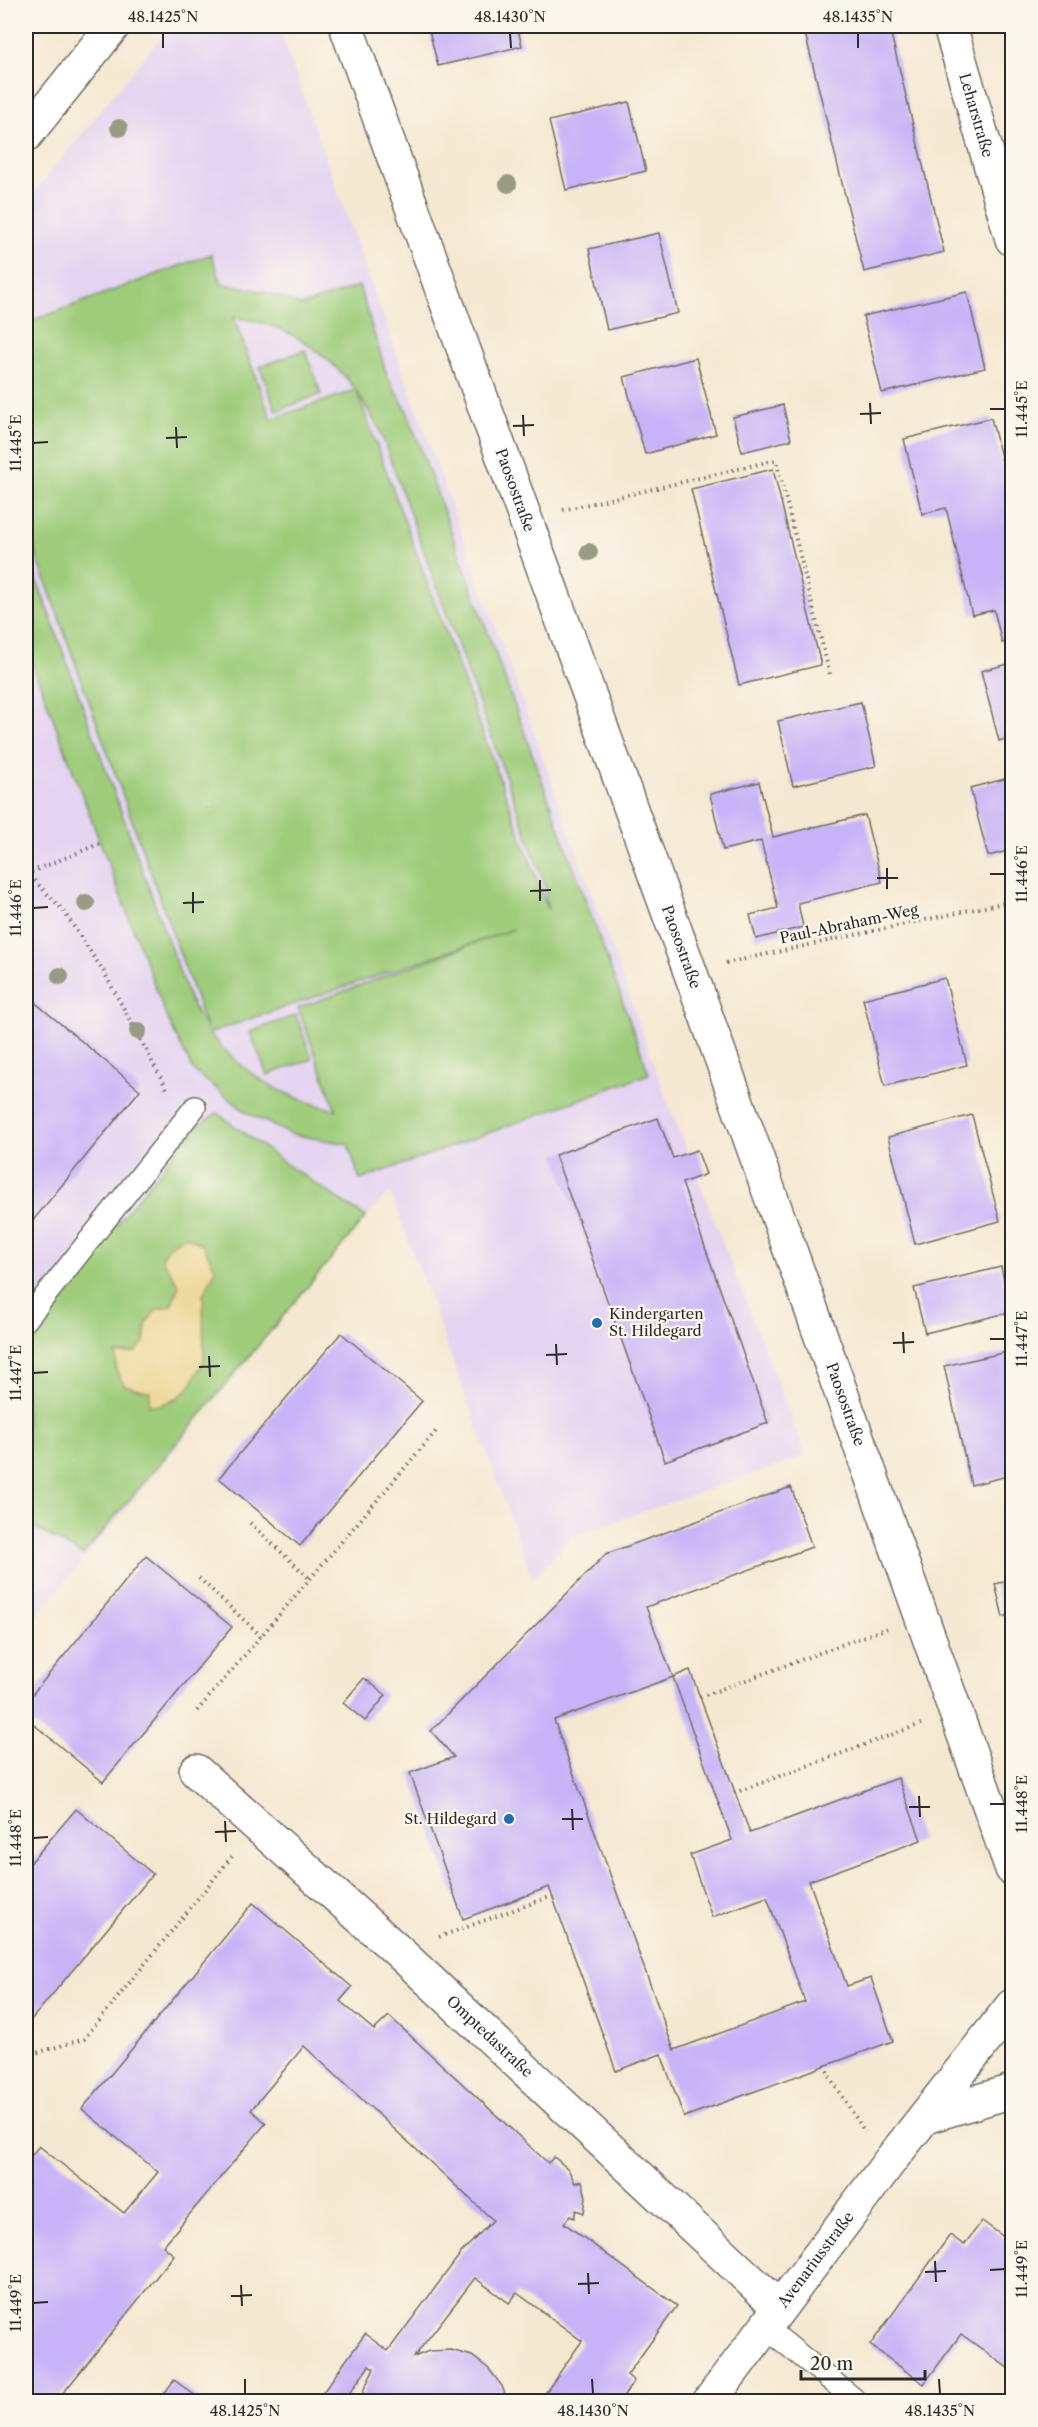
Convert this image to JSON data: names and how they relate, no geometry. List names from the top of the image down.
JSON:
{
  "streets": {
    "street": [
      "Leharstraße",
      "Paosostraße",
      "Omptedastraße",
      "Avenariusstraße"
    ],
    "path": ["Paul-Abraham-Weg"]
  },
  "crossings": [
    ["Paosostraße", "Paul-Abraham-Weg"],
    ["Omptedastraße", "Avenariusstraße"]
  ],
  "places": ["Kindergarten St. Hildegard", "St. Hildegard"],
  "scale_bar": "20 m",
  "coordinates": [
    "48.1425°N",
    "48.1430°N",
    "48.1435°N",
    "11.445°E",
    "11.446°E",
    "11.447°E",
    "11.448°E",
    "11.449°E"
  ]
}
